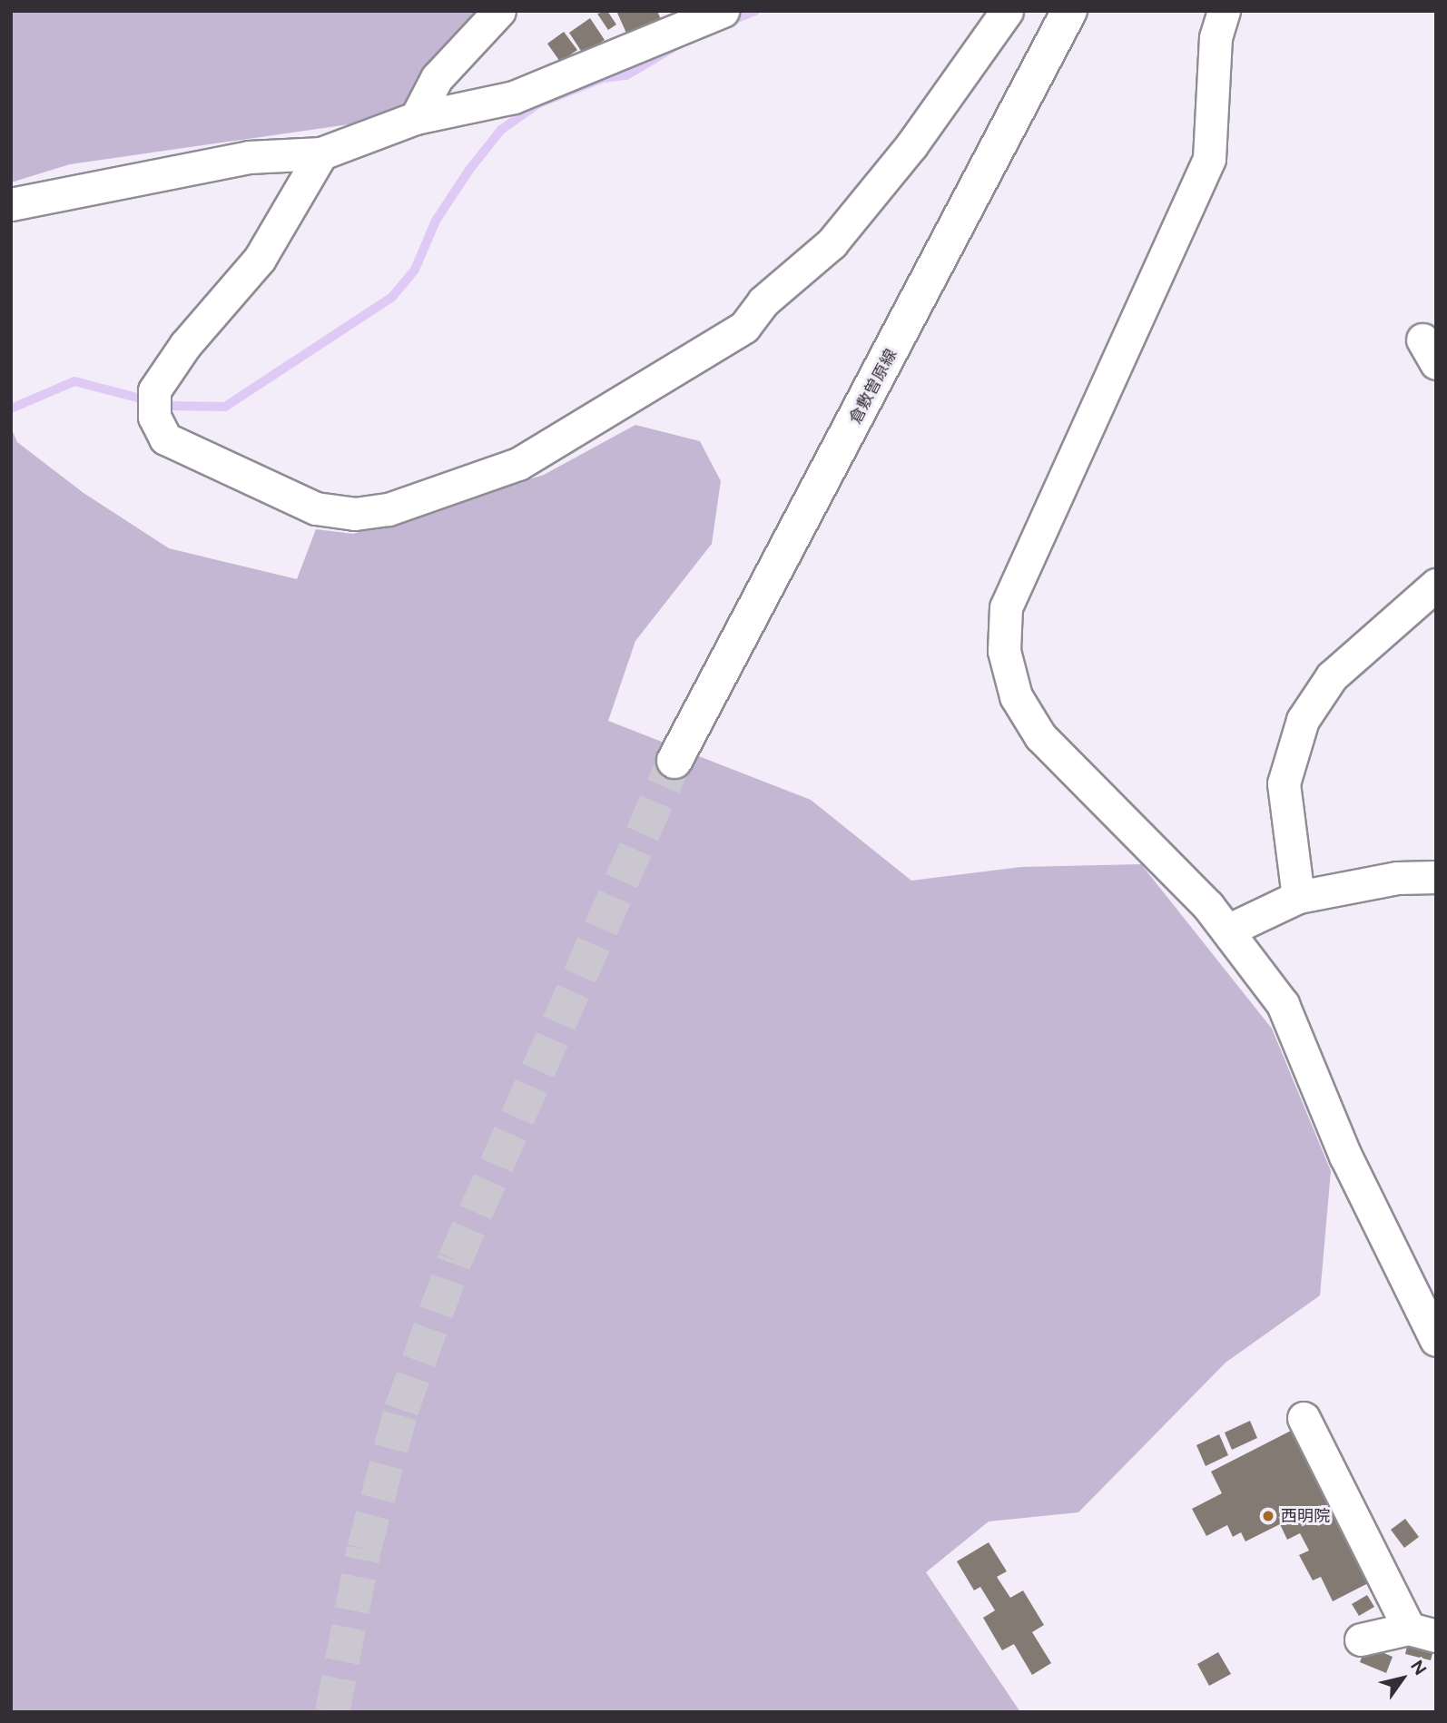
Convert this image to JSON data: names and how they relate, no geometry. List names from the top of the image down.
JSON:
{
  "streets": {
    "street": ["倉敷曽原線"]
  },
  "places": ["西明院"],
  "north": "top right"
}
